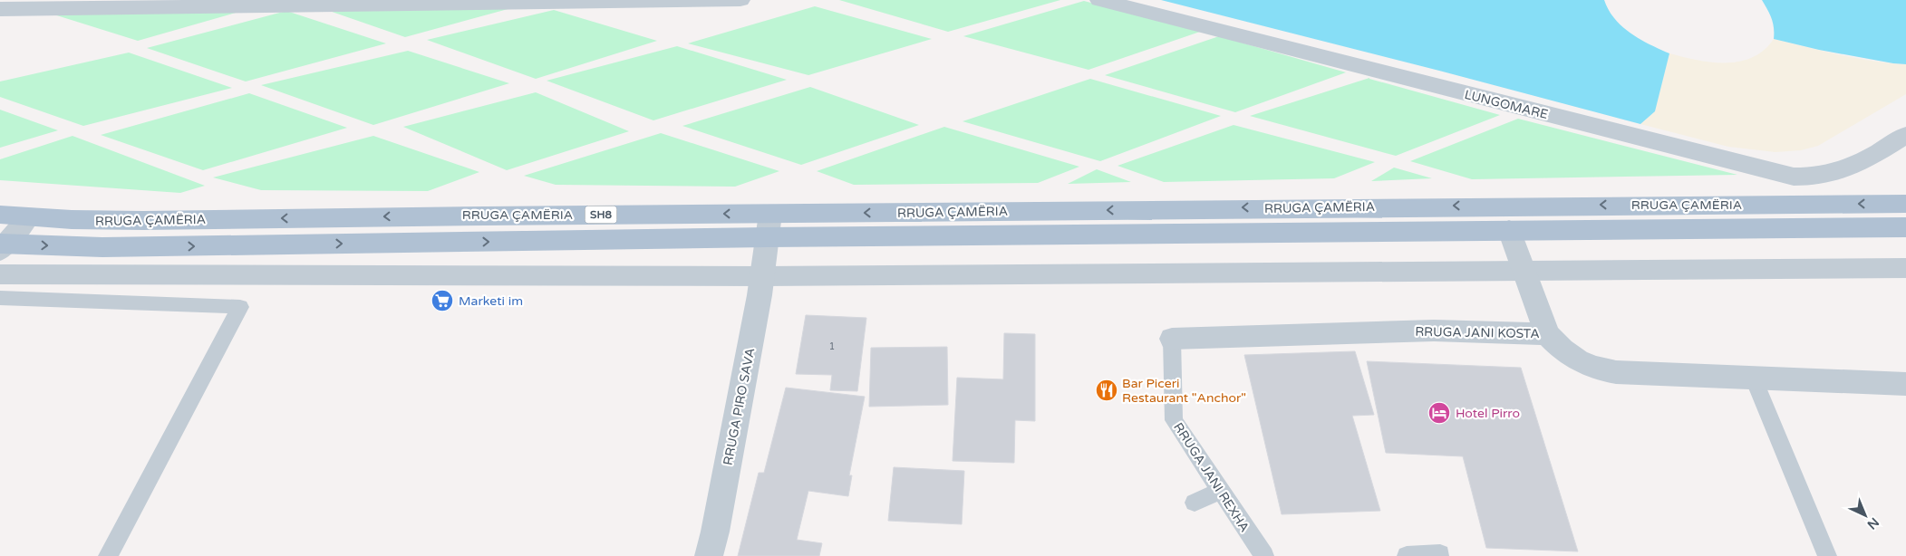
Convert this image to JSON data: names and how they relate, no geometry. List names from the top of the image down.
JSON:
{
  "streets": {
    "main road": ["RRUGA ÇAMËRIA", "SH8"],
    "street": ["LUNGOMARE", "RRUGA JANI KOSTA", "RRUGA PIRO SAVA"],
    "lane": ["RRUGA JANI REXHA"]
  },
  "crossings": [
    ["RRUGA ÇAMËRIA", "RRUGA PIRO SAVA"],
    ["RRUGA JANI KOSTA", "RRUGA JANI REXHA"]
  ],
  "places": {
    "supermarket": ["Marketi im"],
    "restaurant": ["Bar Piceri Restaurant \"Anchor\""],
    "hotel": ["Hotel Pirro"]
  },
  "house_numbers": ["1"],
  "north": "bottom right"
}
